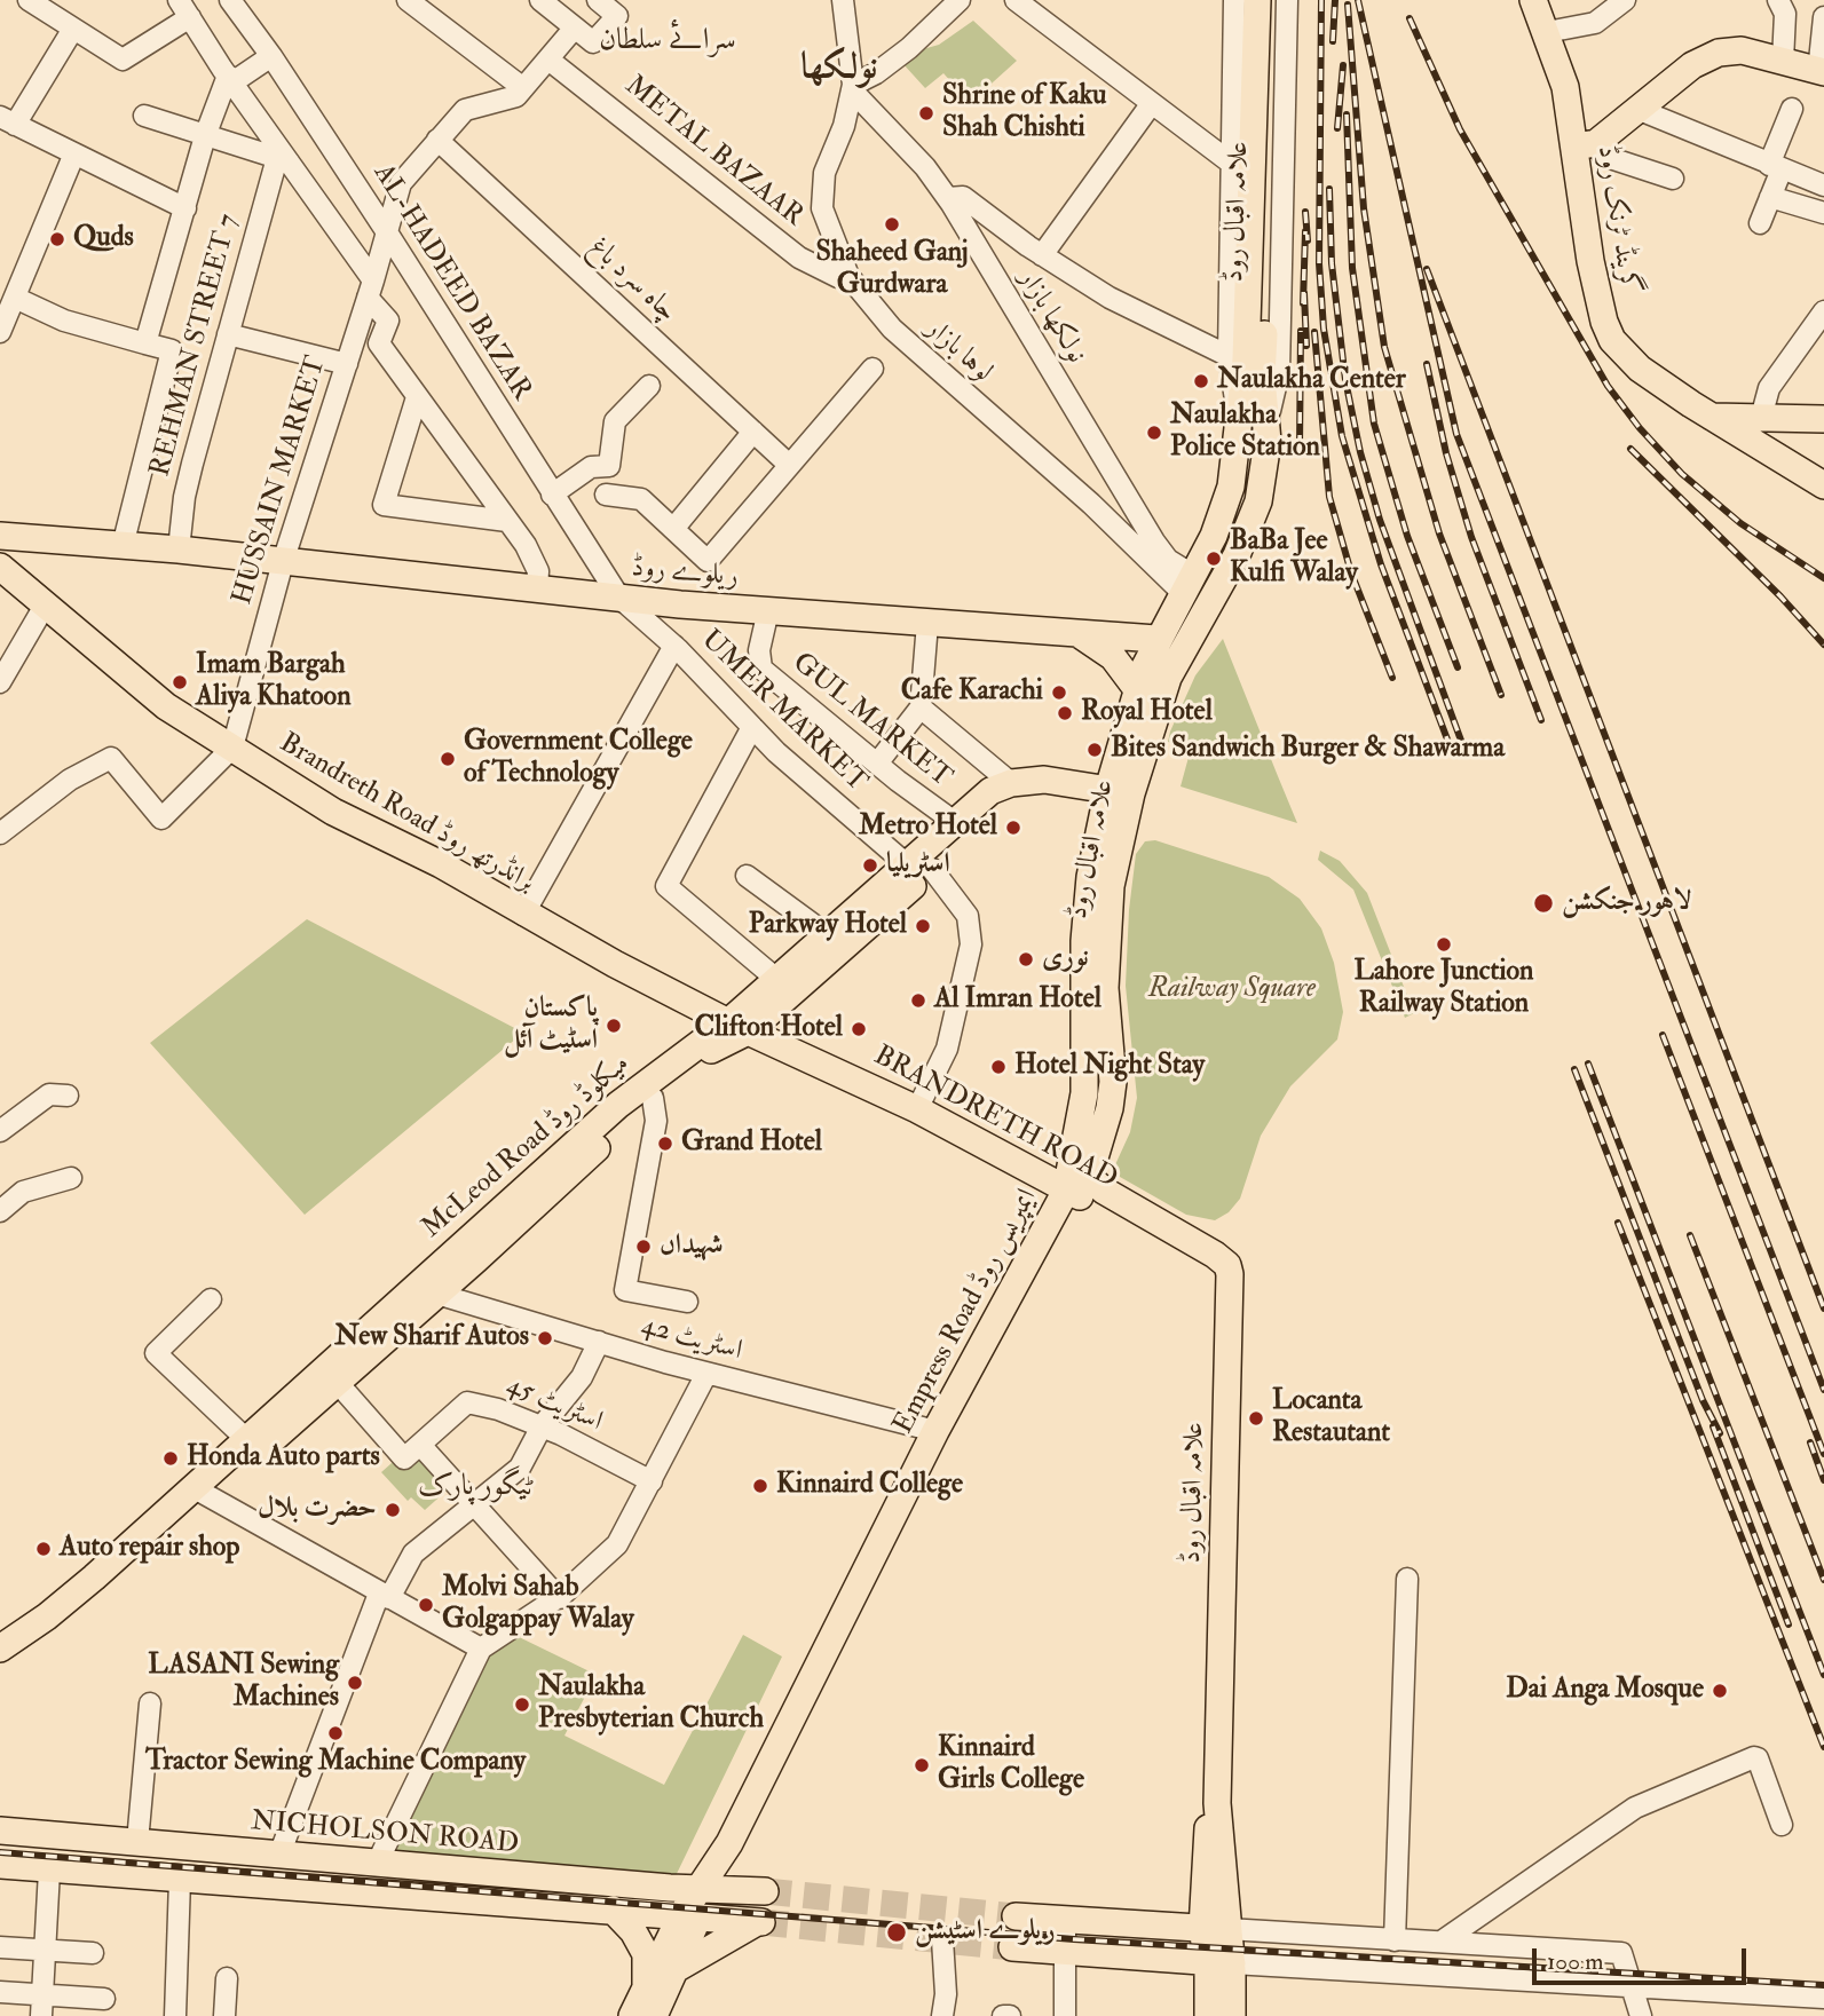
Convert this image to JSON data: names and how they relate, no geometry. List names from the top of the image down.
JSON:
{
  "streets": {
    "main road": [
      "علامہ اقبال روڈ",
      "گرینڈ ٹرنک روڈ",
      "ریلوے روڈ",
      "Brandreth Road برانڈرتھ روڈ",
      "BRANDRETH ROAD",
      "McLeod Road میکلوڈ روڈ",
      "Empress Road ایمپریس روڈ",
      "NICHOLSON ROAD"
    ],
    "street": [
      "METAL BAZAAR",
      "چاہ سرد باغ",
      "AL-HADEED BAZAR",
      "نولکھا بازار",
      "REHMAN STREET 7",
      "لوہا بازار",
      "HUSSAIN MARKET",
      "UMER MARKET",
      "GUL MARKET",
      "اسٹریٹ 42",
      "اسٹریٹ 45"
    ]
  },
  "crossings": [
    ["METAL BAZAAR", "لوہا بازار"],
    ["علامہ اقبال روڈ", "نولکھا بازار"],
    ["علامہ اقبال روڈ", "لوہا بازار"],
    ["علامہ اقبال روڈ", "ریلوے روڈ"],
    ["علامہ اقبال روڈ", "BRANDRETH ROAD"],
    ["علامہ اقبال روڈ", "McLeod Road میکلوڈ روڈ"],
    ["علامہ اقبال روڈ", "Empress Road ایمپریس روڈ"],
    ["چاہ سرد باغ", "HUSSAIN MARKET"],
    ["AL-HADEED BAZAR", "HUSSAIN MARKET"],
    ["AL-HADEED BAZAR", "ریلوے روڈ"],
    ["AL-HADEED BAZAR", "UMER MARKET"],
    ["نولکھا بازار", "لوہا بازار"],
    ["REHMAN STREET 7", "ریلوے روڈ"],
    ["HUSSAIN MARKET", "ریلوے روڈ"],
    ["HUSSAIN MARKET", "Brandreth Road برانڈرتھ روڈ"],
    ["ریلوے روڈ", "UMER MARKET"],
    ["ریلوے روڈ", "GUL MARKET"],
    ["UMER MARKET", "BRANDRETH ROAD"],
    ["UMER MARKET", "McLeod Road میکلوڈ روڈ"],
    ["GUL MARKET", "McLeod Road میکلوڈ روڈ"],
    ["Brandreth Road برانڈرتھ روڈ", "BRANDRETH ROAD"],
    ["Brandreth Road برانڈرتھ روڈ", "McLeod Road میکلوڈ روڈ"],
    ["BRANDRETH ROAD", "McLeod Road میکلوڈ روڈ"],
    ["BRANDRETH ROAD", "Empress Road ایمپریس روڈ"],
    ["McLeod Road میکلوڈ روڈ", "اسٹریٹ 42"],
    ["McLeod Road میکلوڈ روڈ", "اسٹریٹ 45"],
    ["Empress Road ایمپریس روڈ", "اسٹریٹ 42"],
    ["Empress Road ایمپریس روڈ", "NICHOLSON ROAD"]
  ],
  "districts": ["سرائے سلطان", "نولکھا", "ٹیگور پارک"],
  "parks": ["Railway Square"],
  "places": [
    "Shrine of Kaku Shah Chishti",
    "Shaheed Ganj Gurdwara",
    "Quds",
    "Naulakha Center",
    "Naulakha Police Station",
    "BaBa Jee Kulfi Walay",
    "Imam Bargah Aliya Khatoon",
    "Cafe Karachi",
    "Royal Hotel",
    "Bites Sandwich Burger & Shawarma",
    "Government College of Technology",
    "Metro Hotel",
    "اسٹریلیا",
    "لاہور جنکشن",
    "Parkway Hotel",
    "Lahore Junction Railway Station",
    "نوری",
    "Al Imran Hotel",
    "پاکستان اسٹیٹ آئل",
    "Clifton Hotel",
    "Hotel Night Stay",
    "Grand Hotel",
    "شہیداں",
    "New Sharif Autos",
    "Locanta Restautant",
    "Honda Auto parts",
    "Kinnaird College",
    "حضرت بلال",
    "Auto repair shop",
    "Molvi Sahab Golgappay Walay",
    "LASANI Sewing Machines",
    "Dai Anga Mosque",
    "Naulakha Presbyterian Church",
    "Tractor Sewing Machine Company",
    "Kinnaird Girls College",
    "ریلوے اسٹیشن"
  ],
  "scale_bar": "100 m"
}
